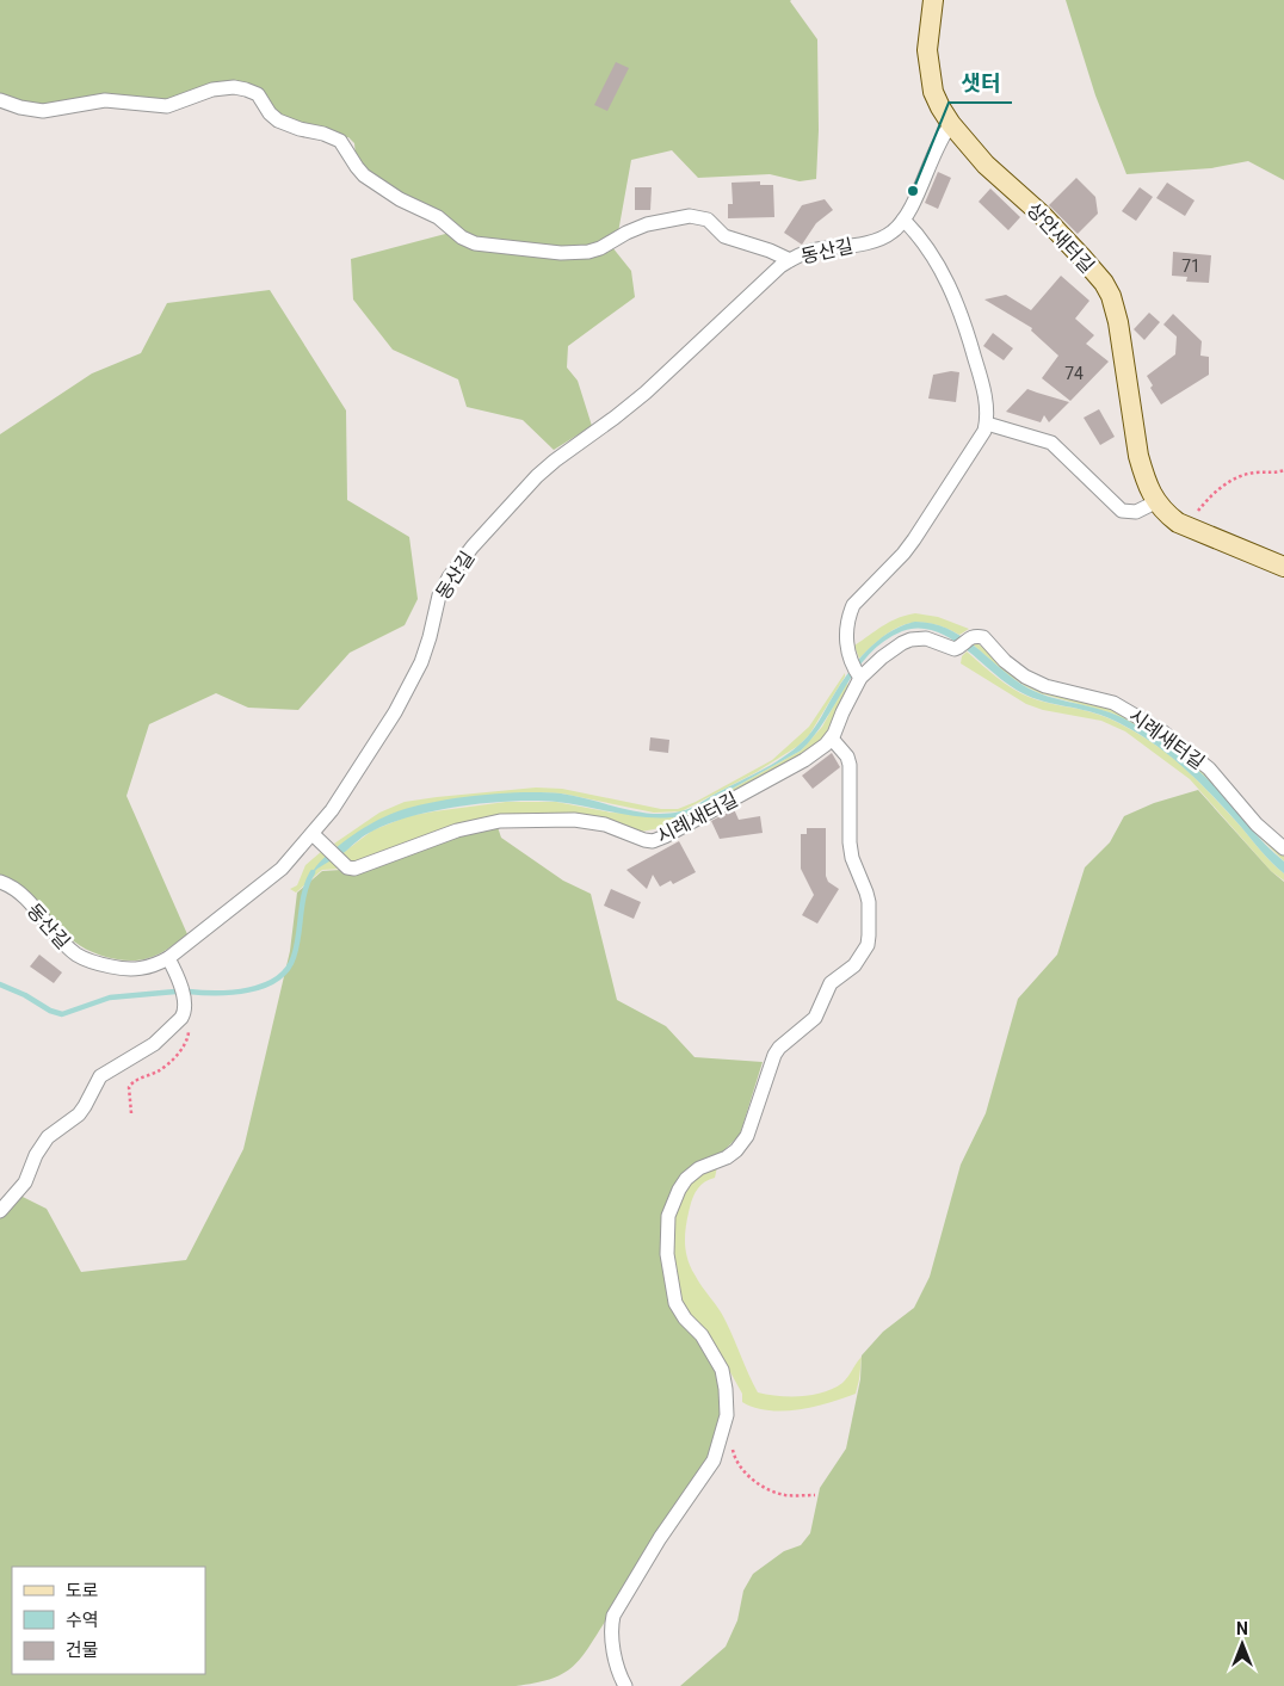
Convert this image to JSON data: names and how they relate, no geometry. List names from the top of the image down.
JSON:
{
  "streets": {
    "street": ["상안새터길", "동산길", "시례새터길"]
  },
  "crossings": [
    ["상안새터길", "동산길"],
    ["동산길", "시례새터길"]
  ],
  "places": ["샛터"],
  "house_numbers": ["71", "74"],
  "legend": ["도로", "수역", "건물"],
  "north": "top"
}
